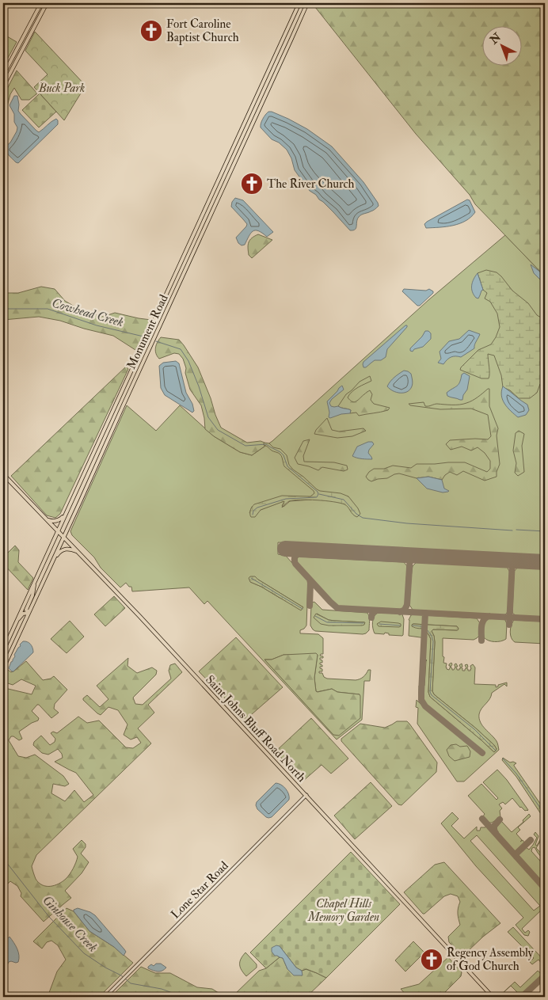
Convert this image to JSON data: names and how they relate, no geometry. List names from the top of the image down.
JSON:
{
  "streets": {
    "main road": ["Monument Road", "Saint Johns Bluff Road North"],
    "street": ["Lone Star Road"]
  },
  "crossings": [
    ["Monument Road", "Saint Johns Bluff Road North"],
    ["Saint Johns Bluff Road North", "Lone Star Road"]
  ],
  "water": ["Cowhead Creek", "Ginhouse Creek"],
  "parks": ["Buck Park", "Chapel Hills Memory Garden"],
  "places": {
    "church": ["Fort Caroline Baptist Church", "The River Church", "Regency Assembly of God Church"]
  },
  "north": "top left"
}
